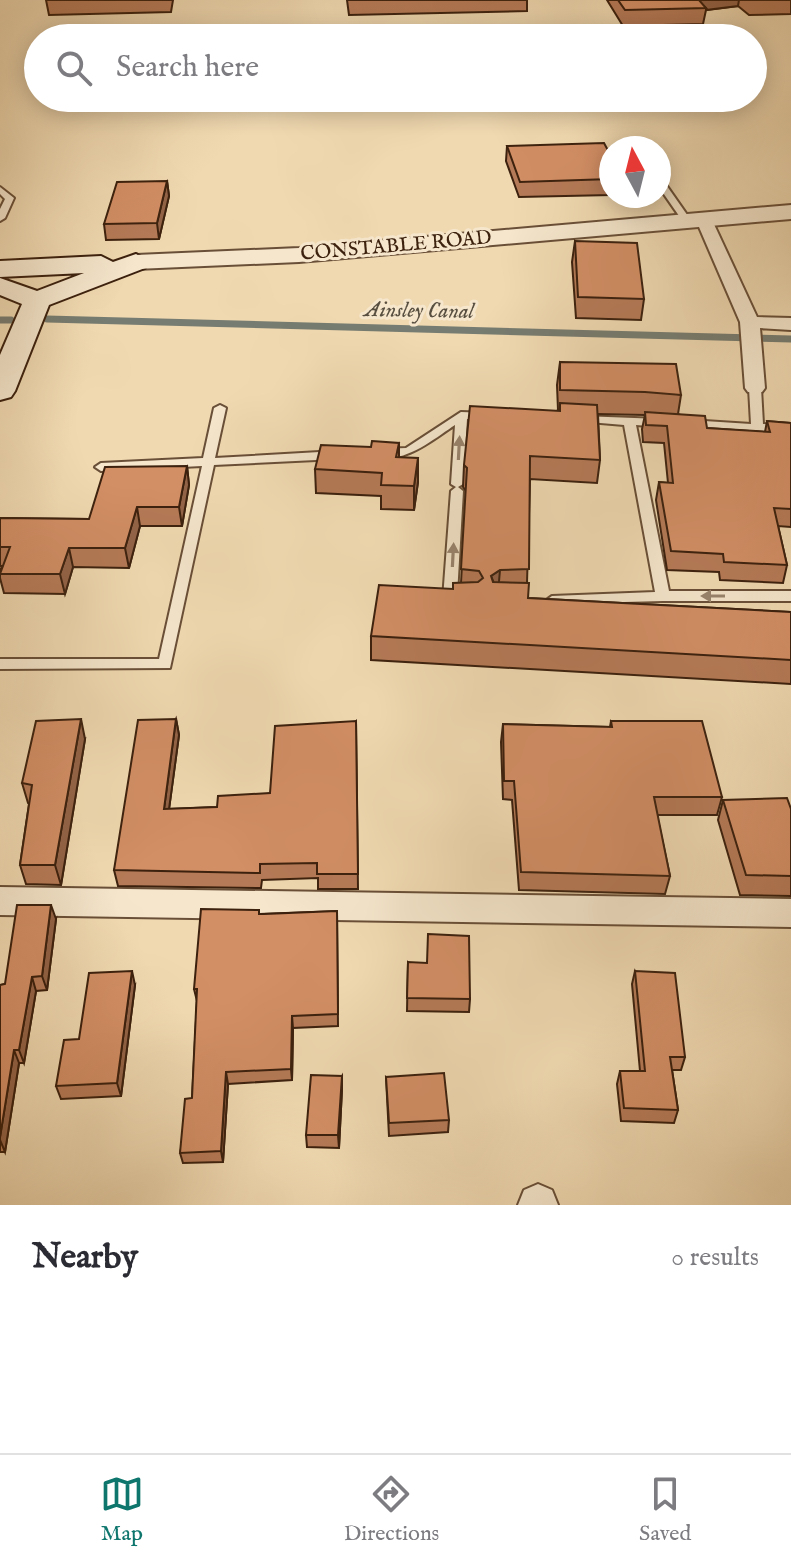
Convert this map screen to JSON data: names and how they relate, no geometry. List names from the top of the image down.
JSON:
{
  "streets": {
    "main road": ["CONSTABLE ROAD"]
  },
  "water": ["Ainsley Canal"],
  "north": "top",
  "page": {
    "search": "Search here",
    "heading": ["Nearby", "0 results"],
    "nav": ["Map", "Directions", "Saved"]
  }
}
